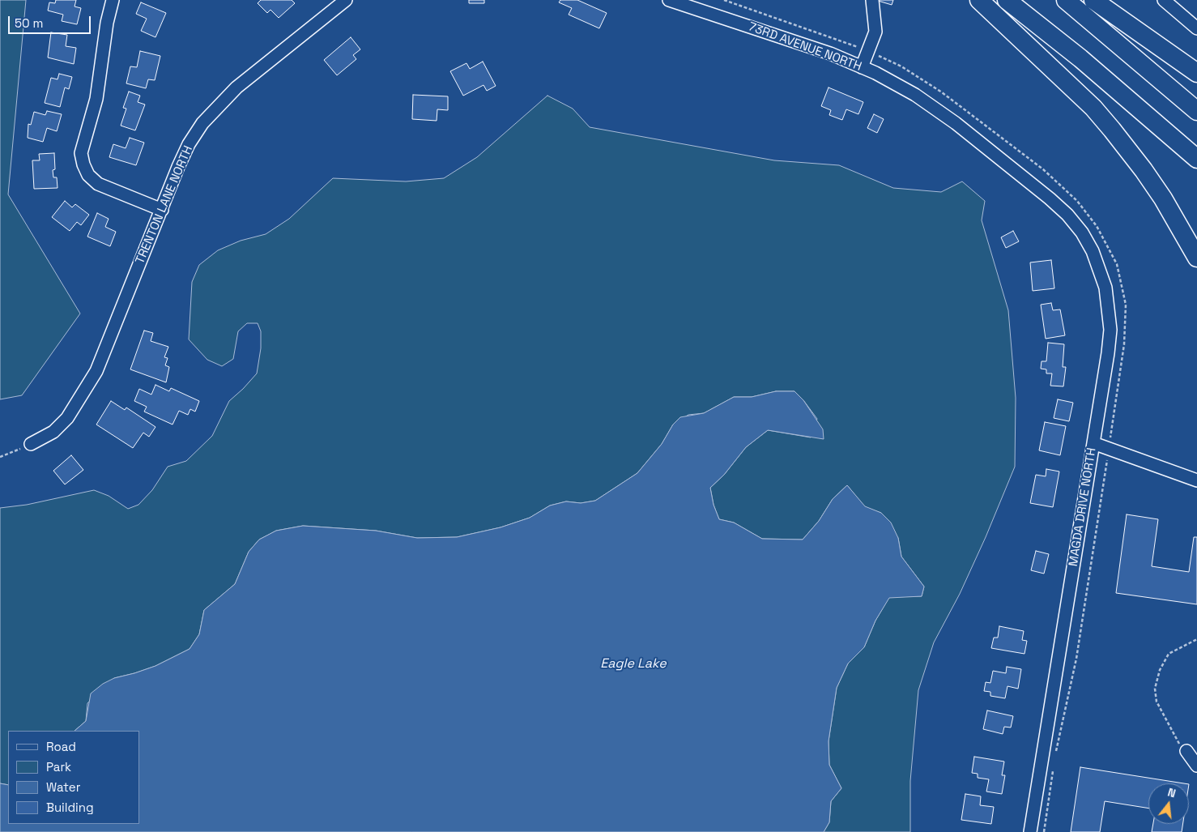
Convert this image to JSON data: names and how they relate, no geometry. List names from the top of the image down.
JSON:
{
  "streets": {
    "street": ["73RD AVENUE NORTH", "TRENTON LANE NORTH", "MAGDA DRIVE NORTH"]
  },
  "crossings": [
    ["73RD AVENUE NORTH", "MAGDA DRIVE NORTH"]
  ],
  "water": ["Eagle Lake"],
  "legend": [
    "Road",
    "Park",
    "Water",
    "Building"
  ],
  "scale_bar": "50 m",
  "north": "top"
}
